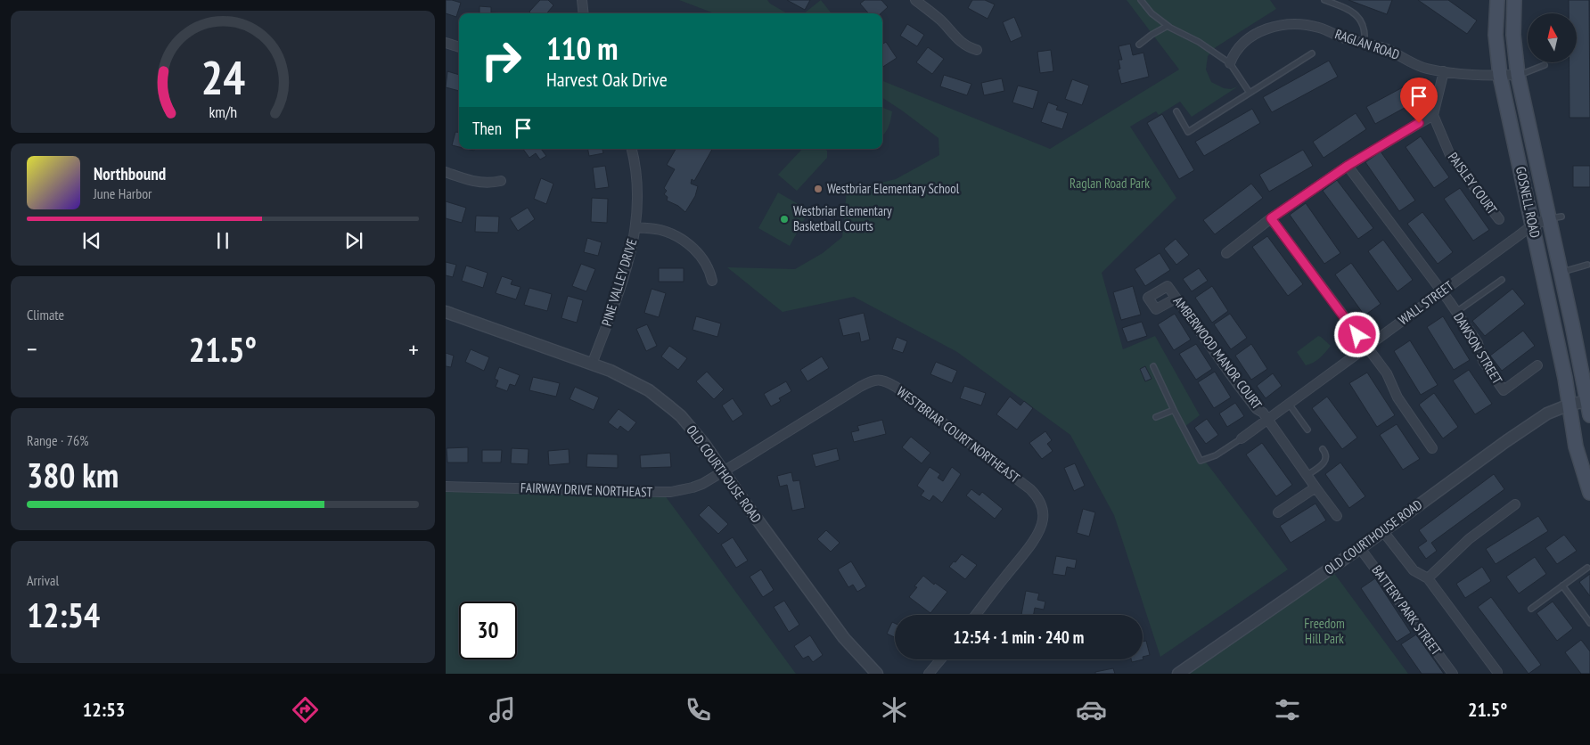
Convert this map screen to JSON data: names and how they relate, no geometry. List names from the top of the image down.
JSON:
{
  "streets": {
    "main road": ["GOSNELL ROAD"],
    "street": [
      "RAGLAN ROAD",
      "PAISLEY COURT",
      "PINE VALLEY DRIVE",
      "WALL STREET",
      "DAWSON STREET",
      "AMBERWOOD MANOR COURT",
      "WESTBRIAR COURT NORTHEAST",
      "OLD COURTHOUSE ROAD",
      "FAIRWAY DRIVE NORTHEAST",
      "BATTERY PARK STREET"
    ]
  },
  "crossings": [
    ["RAGLAN ROAD", "GOSNELL ROAD"],
    ["GOSNELL ROAD", "WALL STREET"],
    ["GOSNELL ROAD", "OLD COURTHOUSE ROAD"],
    ["PINE VALLEY DRIVE", "OLD COURTHOUSE ROAD"],
    ["WALL STREET", "DAWSON STREET"],
    ["WALL STREET", "AMBERWOOD MANOR COURT"],
    ["WESTBRIAR COURT NORTHEAST", "OLD COURTHOUSE ROAD"],
    ["WESTBRIAR COURT NORTHEAST", "FAIRWAY DRIVE NORTHEAST"],
    ["OLD COURTHOUSE ROAD", "FAIRWAY DRIVE NORTHEAST"],
    ["OLD COURTHOUSE ROAD", "BATTERY PARK STREET"]
  ],
  "parks": ["Raglan Road Park", "Freedom Hill Park"],
  "places": ["Westbriar Elementary School", "Westbriar Elementary Basketball Courts"],
  "north": "top",
  "page": {
    "turn": ["110 m", "Harvest Oak Drive"],
    "then": "Then",
    "song": ["Northbound", "June Harbor"],
    "tile": [
      "Climate",
      ["Range · 76%", "380 km"],
      ["Arrival", "12:54"]
    ],
    "heat": ["−", "21.5°", "+"],
    "limit": "30",
    "trip": "12:54 · 1 min · 240 m",
    "tabs": ["12:53", "21.5°"],
    "gauge": ["24", "km/h"]
  }
}
